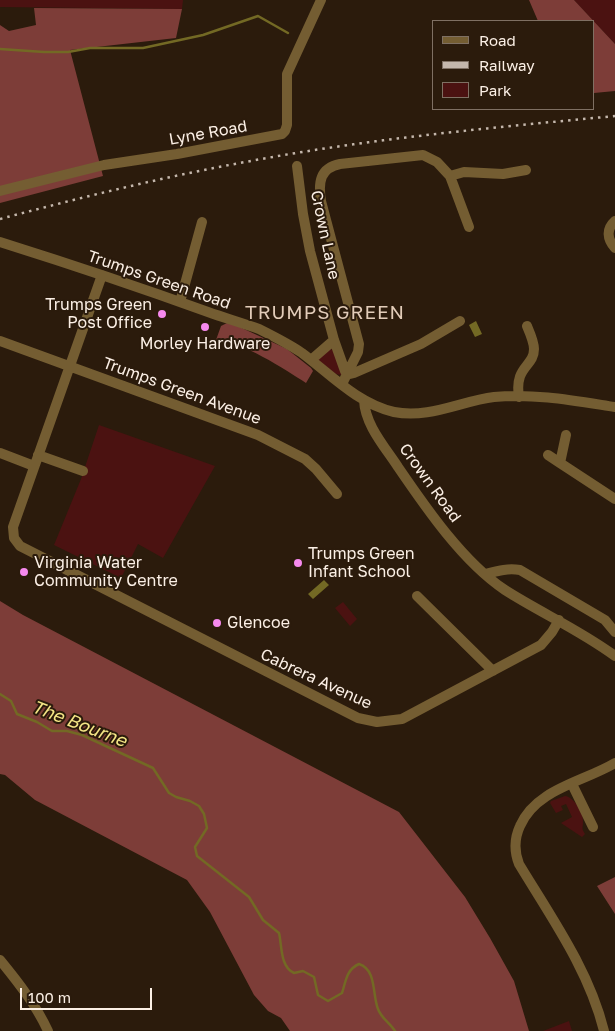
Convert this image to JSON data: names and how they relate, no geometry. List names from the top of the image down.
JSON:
{
  "streets": {
    "street": [
      "Lyne Road",
      "Crown Lane",
      "Trumps Green Road",
      "Trumps Green Avenue",
      "Crown Road",
      "Cabrera Avenue"
    ]
  },
  "crossings": [
    ["Trumps Green Road", "Crown Road"],
    ["Trumps Green Road", "Cabrera Avenue"],
    ["Trumps Green Avenue", "Cabrera Avenue"],
    ["Crown Road", "Cabrera Avenue"]
  ],
  "districts": ["TRUMPS GREEN"],
  "water": ["The Bourne"],
  "places": [
    "Trumps Green Post Office",
    "Morley Hardware",
    "Trumps Green Infant School",
    "Virginia Water Community Centre",
    "Glencoe"
  ],
  "legend": ["Road", "Railway", "Park"],
  "scale_bar": "100 m"
}
